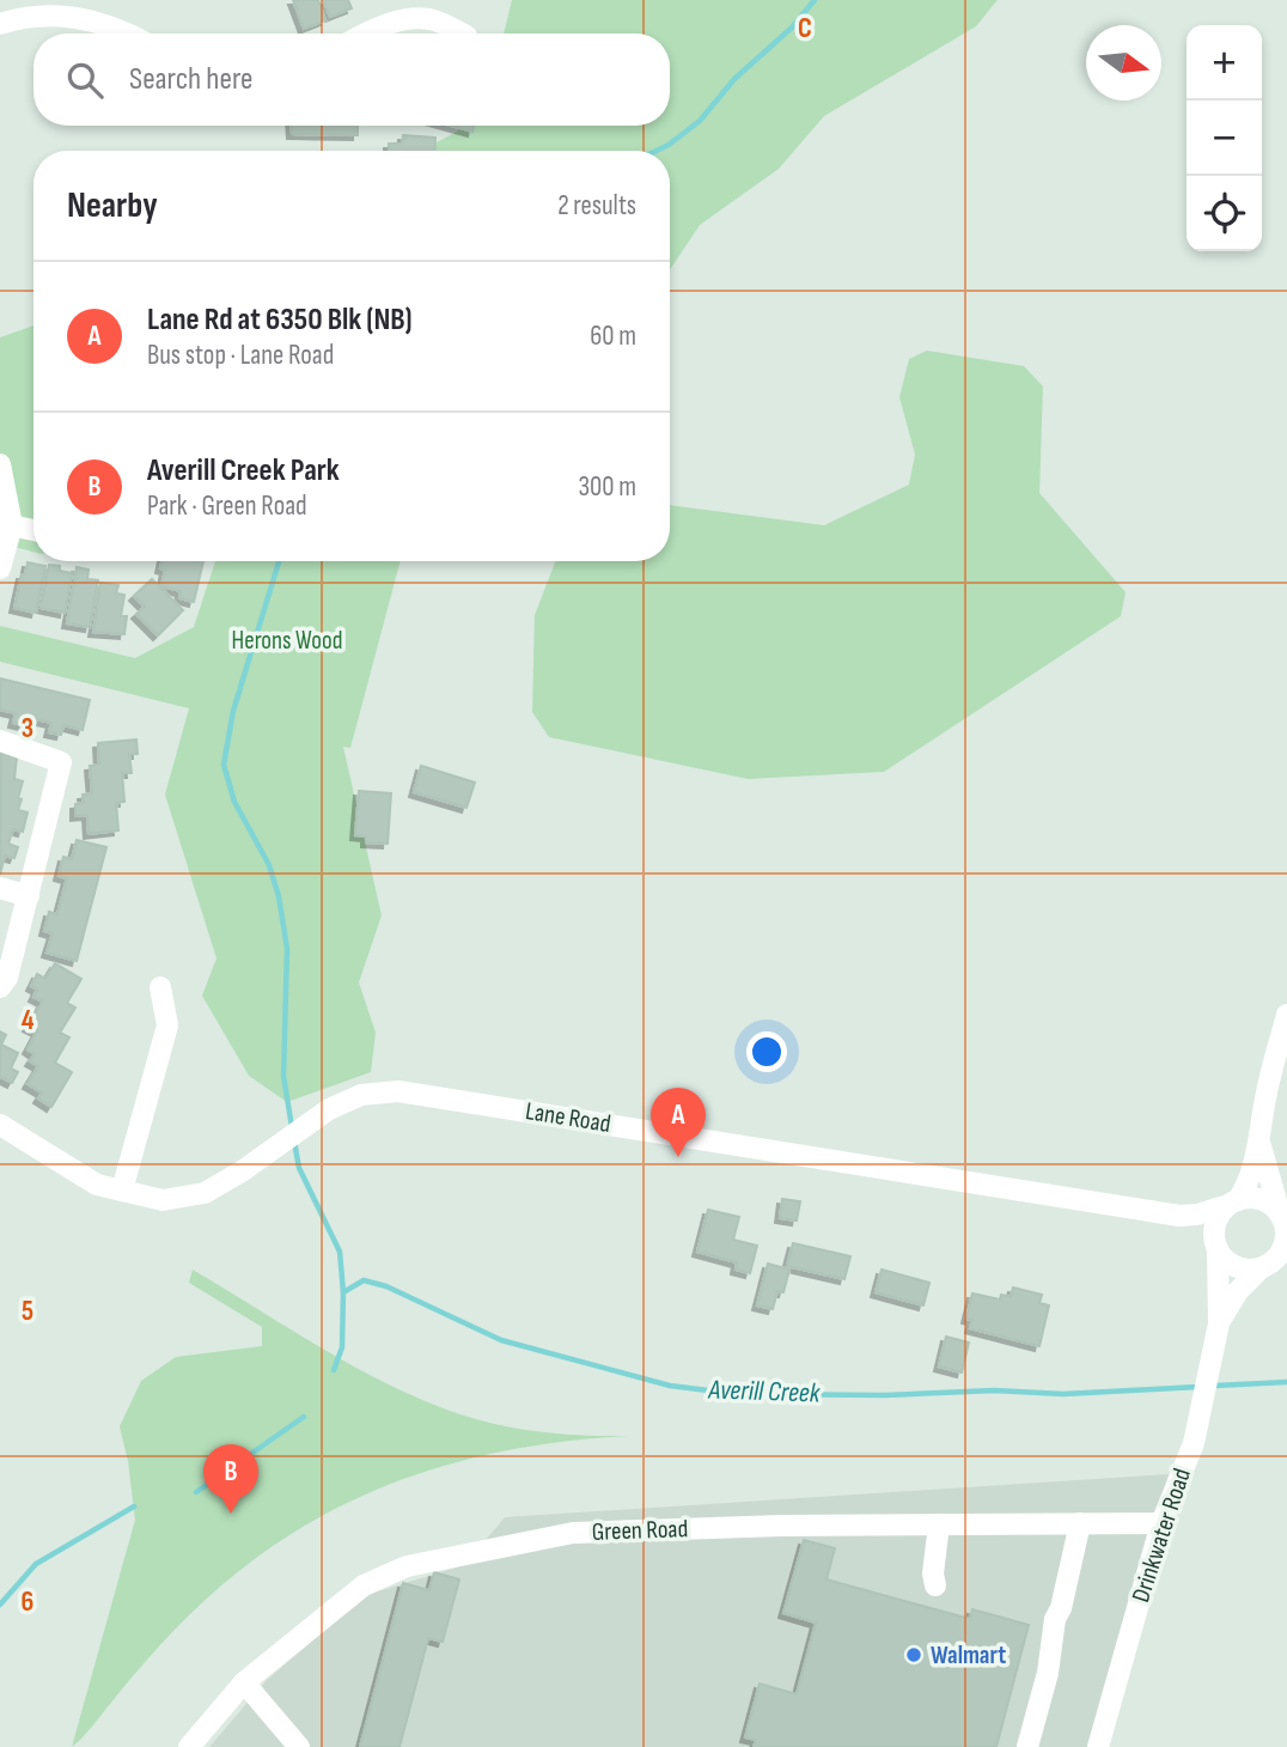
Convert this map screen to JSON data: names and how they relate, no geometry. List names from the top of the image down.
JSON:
{
  "streets": {
    "street": ["Lane Road", "Green Road", "Drinkwater Road"]
  },
  "crossings": [
    ["Lane Road", "Drinkwater Road"],
    ["Green Road", "Drinkwater Road"]
  ],
  "water": ["Averill Creek"],
  "parks": ["Herons Wood"],
  "places": ["Walmart"],
  "north": "right",
  "page": {
    "map_buttons": ["+", "−"],
    "search": "Search here",
    "heading": ["Nearby", "2 results"],
    "list": [
      {
        "mark": "A",
        "name": "Lane Rd at 6350 Blk (NB)",
        "note": "Bus stop · Lane Road",
        "value": "60 m"
      },
      {
        "mark": "B",
        "name": "Averill Creek Park",
        "note": "Park · Green Road",
        "value": "300 m"
      }
    ],
    "pins": ["A", "B"]
  },
  "grid": {
    "columns": ["C"],
    "rows": [
      "3",
      "4",
      "5",
      "6"
    ]
  }
}
